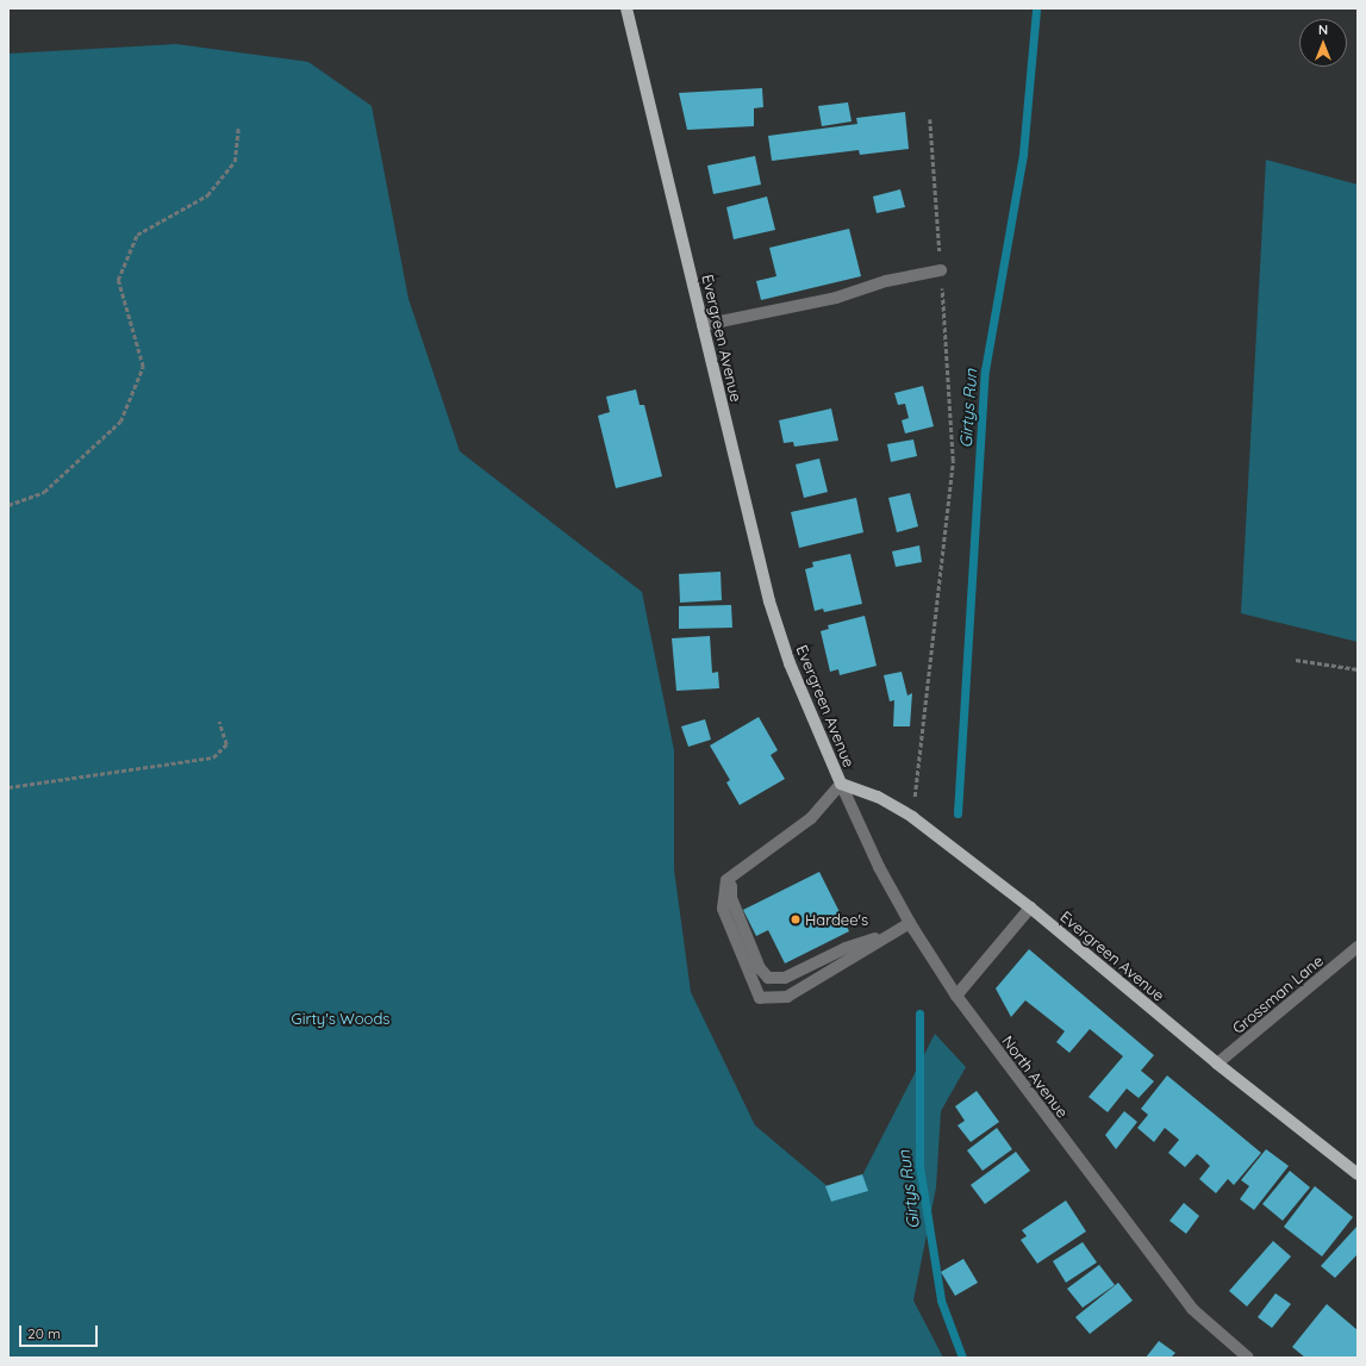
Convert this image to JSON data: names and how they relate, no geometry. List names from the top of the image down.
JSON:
{
  "streets": {
    "main road": ["Evergreen Avenue"],
    "street": ["Grossman Lane", "North Avenue"]
  },
  "crossings": [
    ["Evergreen Avenue", "Grossman Lane"],
    ["Evergreen Avenue", "North Avenue"]
  ],
  "water": ["Girtys Run"],
  "parks": ["Girty's Woods"],
  "places": ["Hardee's"],
  "scale_bar": "20 m",
  "north": "top"
}
